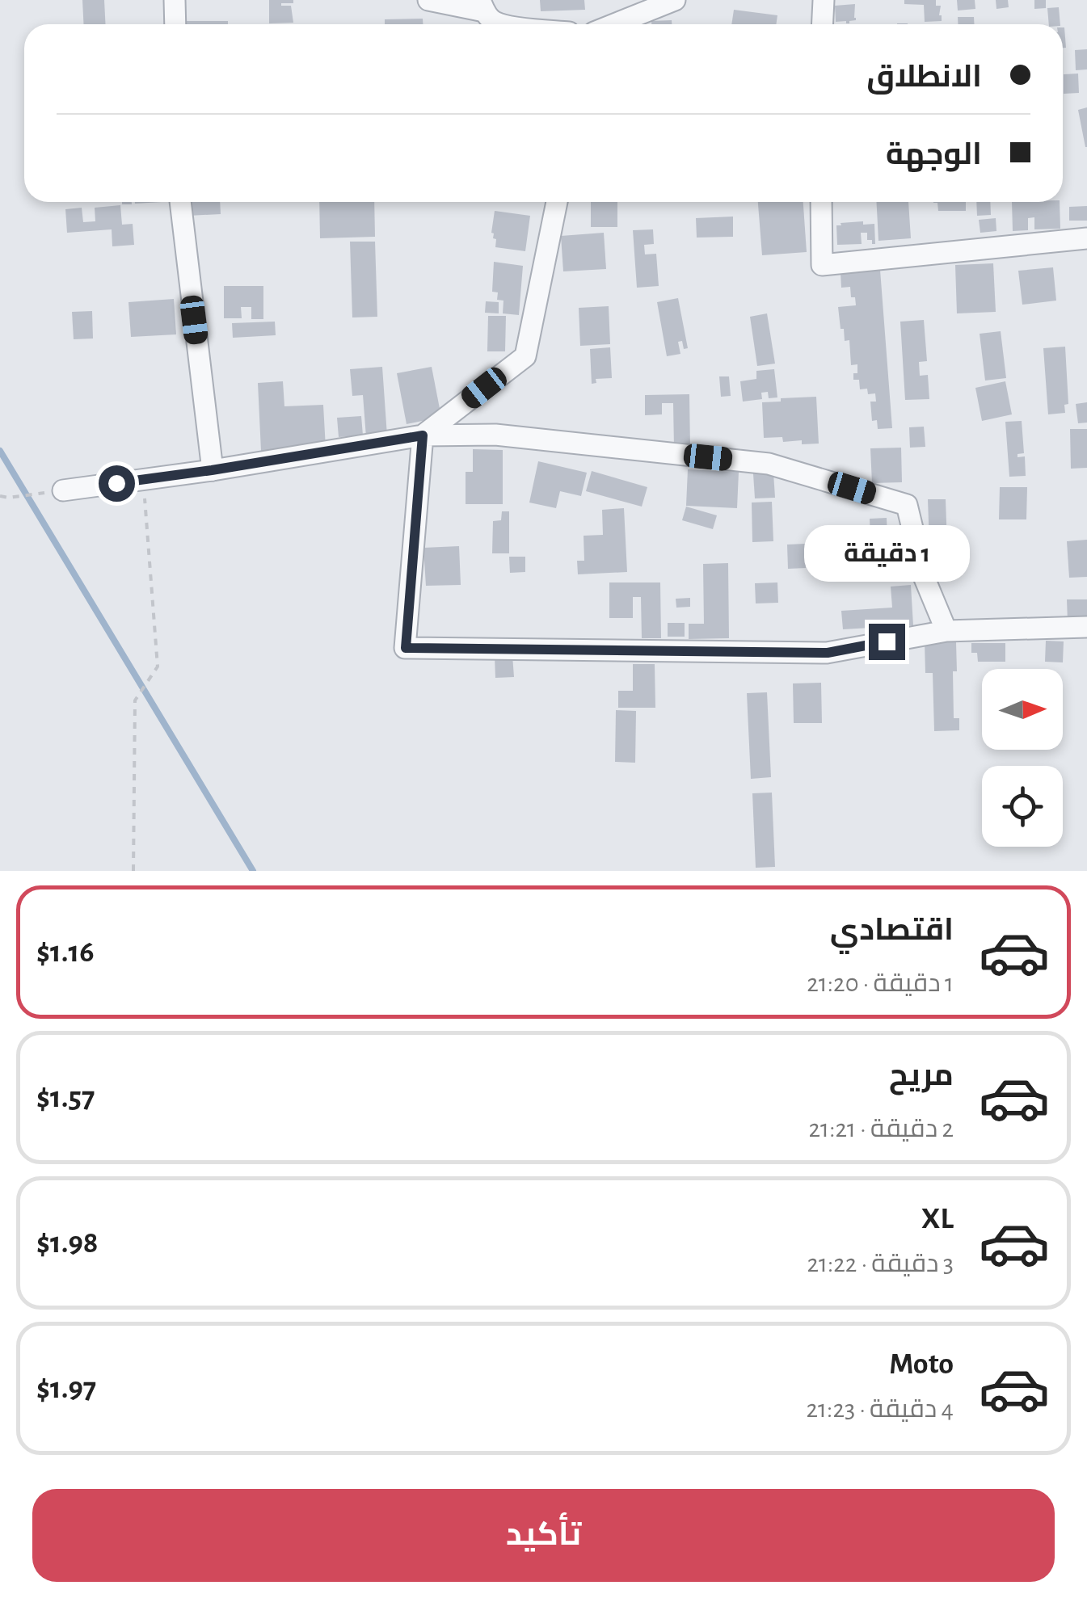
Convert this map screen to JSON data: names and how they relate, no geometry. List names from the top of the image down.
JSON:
{
  "north": "right",
  "page": {
    "banner": ["الانطلاق", "الوجهة"],
    "bubble": "1 دقيقة",
    "list": [
      {
        "name": "اقتصادي",
        "note": "1 دقيقة · 21:20",
        "value": "$1.16"
      },
      {
        "name": "مريح",
        "note": "2 دقيقة · 21:21",
        "value": "$1.57"
      },
      {
        "name": "XL",
        "note": "3 دقيقة · 21:22",
        "value": "$1.98"
      },
      {
        "name": "Moto",
        "note": "4 دقيقة · 21:23",
        "value": "$1.97"
      }
    ],
    "buttons": "تأكيد"
  }
}
